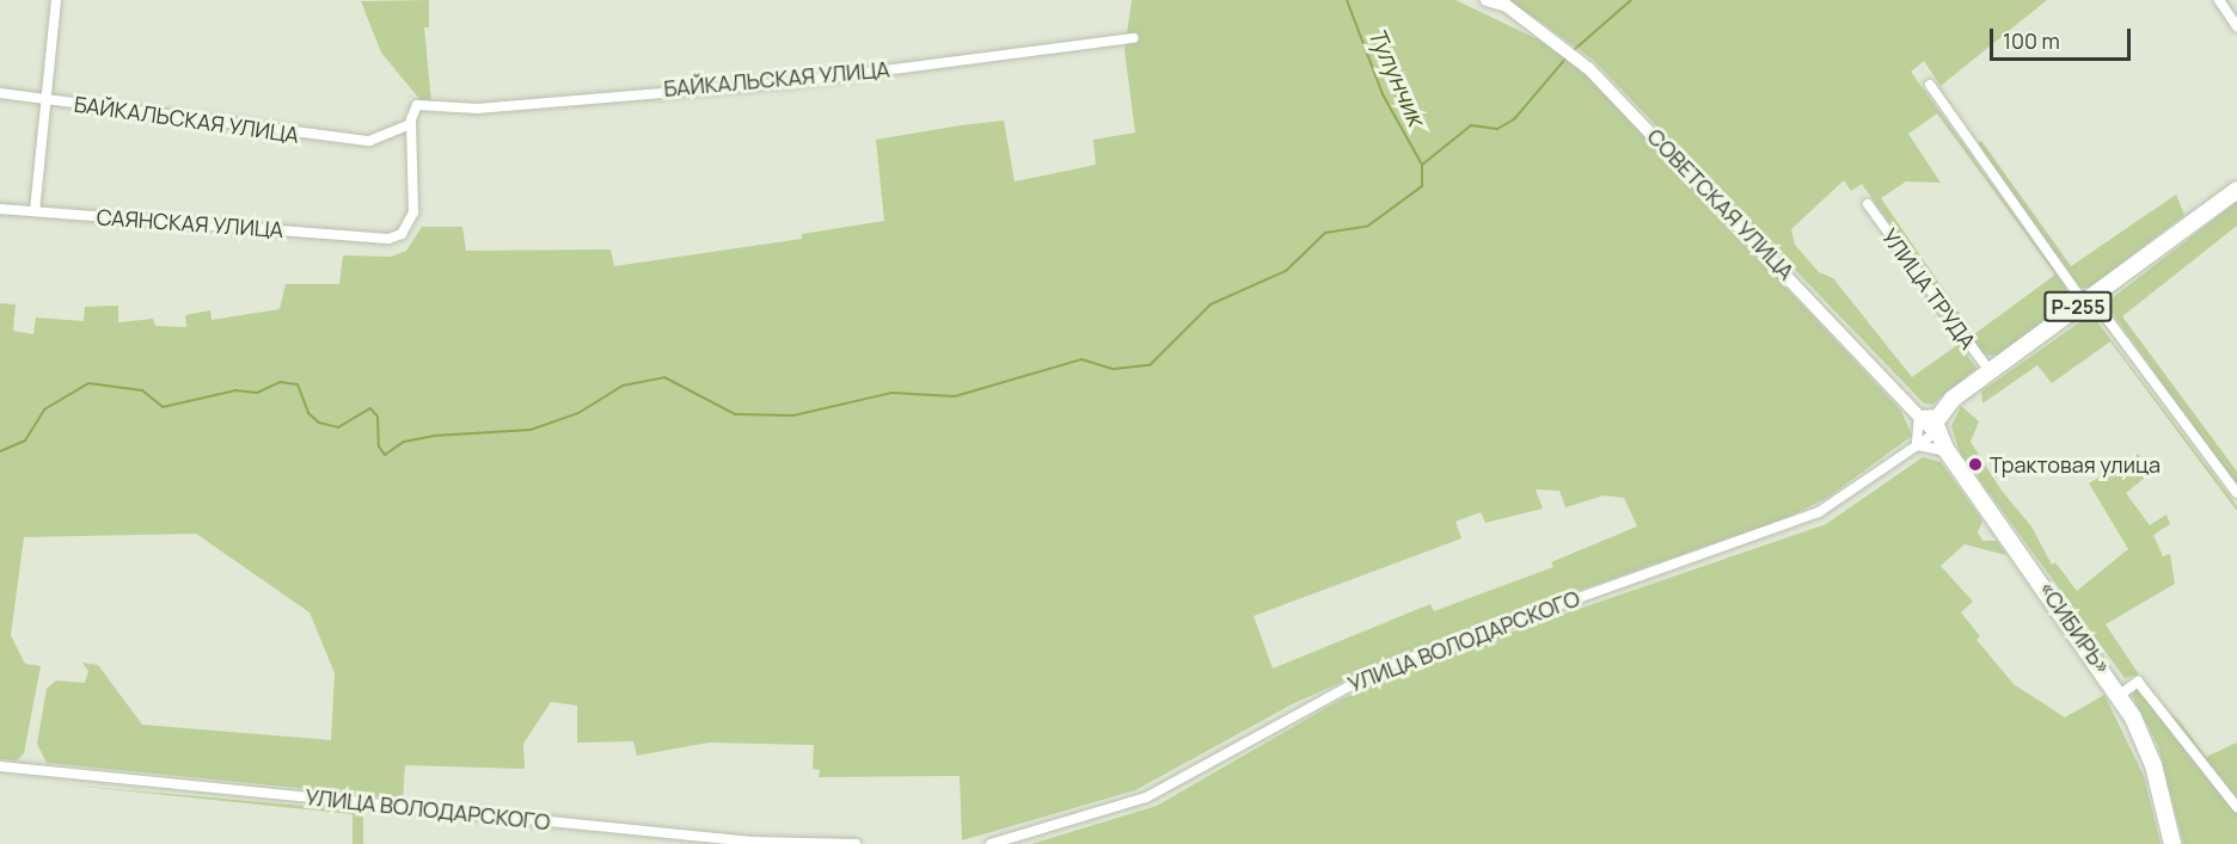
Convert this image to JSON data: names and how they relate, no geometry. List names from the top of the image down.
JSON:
{
  "streets": {
    "highway": ["Р-255", "«СИБИРЬ»"],
    "street": [
      "БАЙКАЛЬСКАЯ УЛИЦА",
      "СОВЕТСКАЯ УЛИЦА",
      "САЯНСКАЯ УЛИЦА",
      "УЛИЦА ТРУДА",
      "УЛИЦА ВОЛОДАРСКОГО"
    ]
  },
  "crossings": [
    ["БАЙКАЛЬСКАЯ УЛИЦА", "САЯНСКАЯ УЛИЦА"],
    ["СОВЕТСКАЯ УЛИЦА", "«СИБИРЬ»"],
    ["СОВЕТСКАЯ УЛИЦА", "УЛИЦА ВОЛОДАРСКОГО"],
    ["УЛИЦА ТРУДА", "Р-255"],
    ["«СИБИРЬ»", "УЛИЦА ВОЛОДАРСКОГО"]
  ],
  "water": ["Тулунчик"],
  "places": ["Трактовая улица"],
  "scale_bar": "100 m"
}
